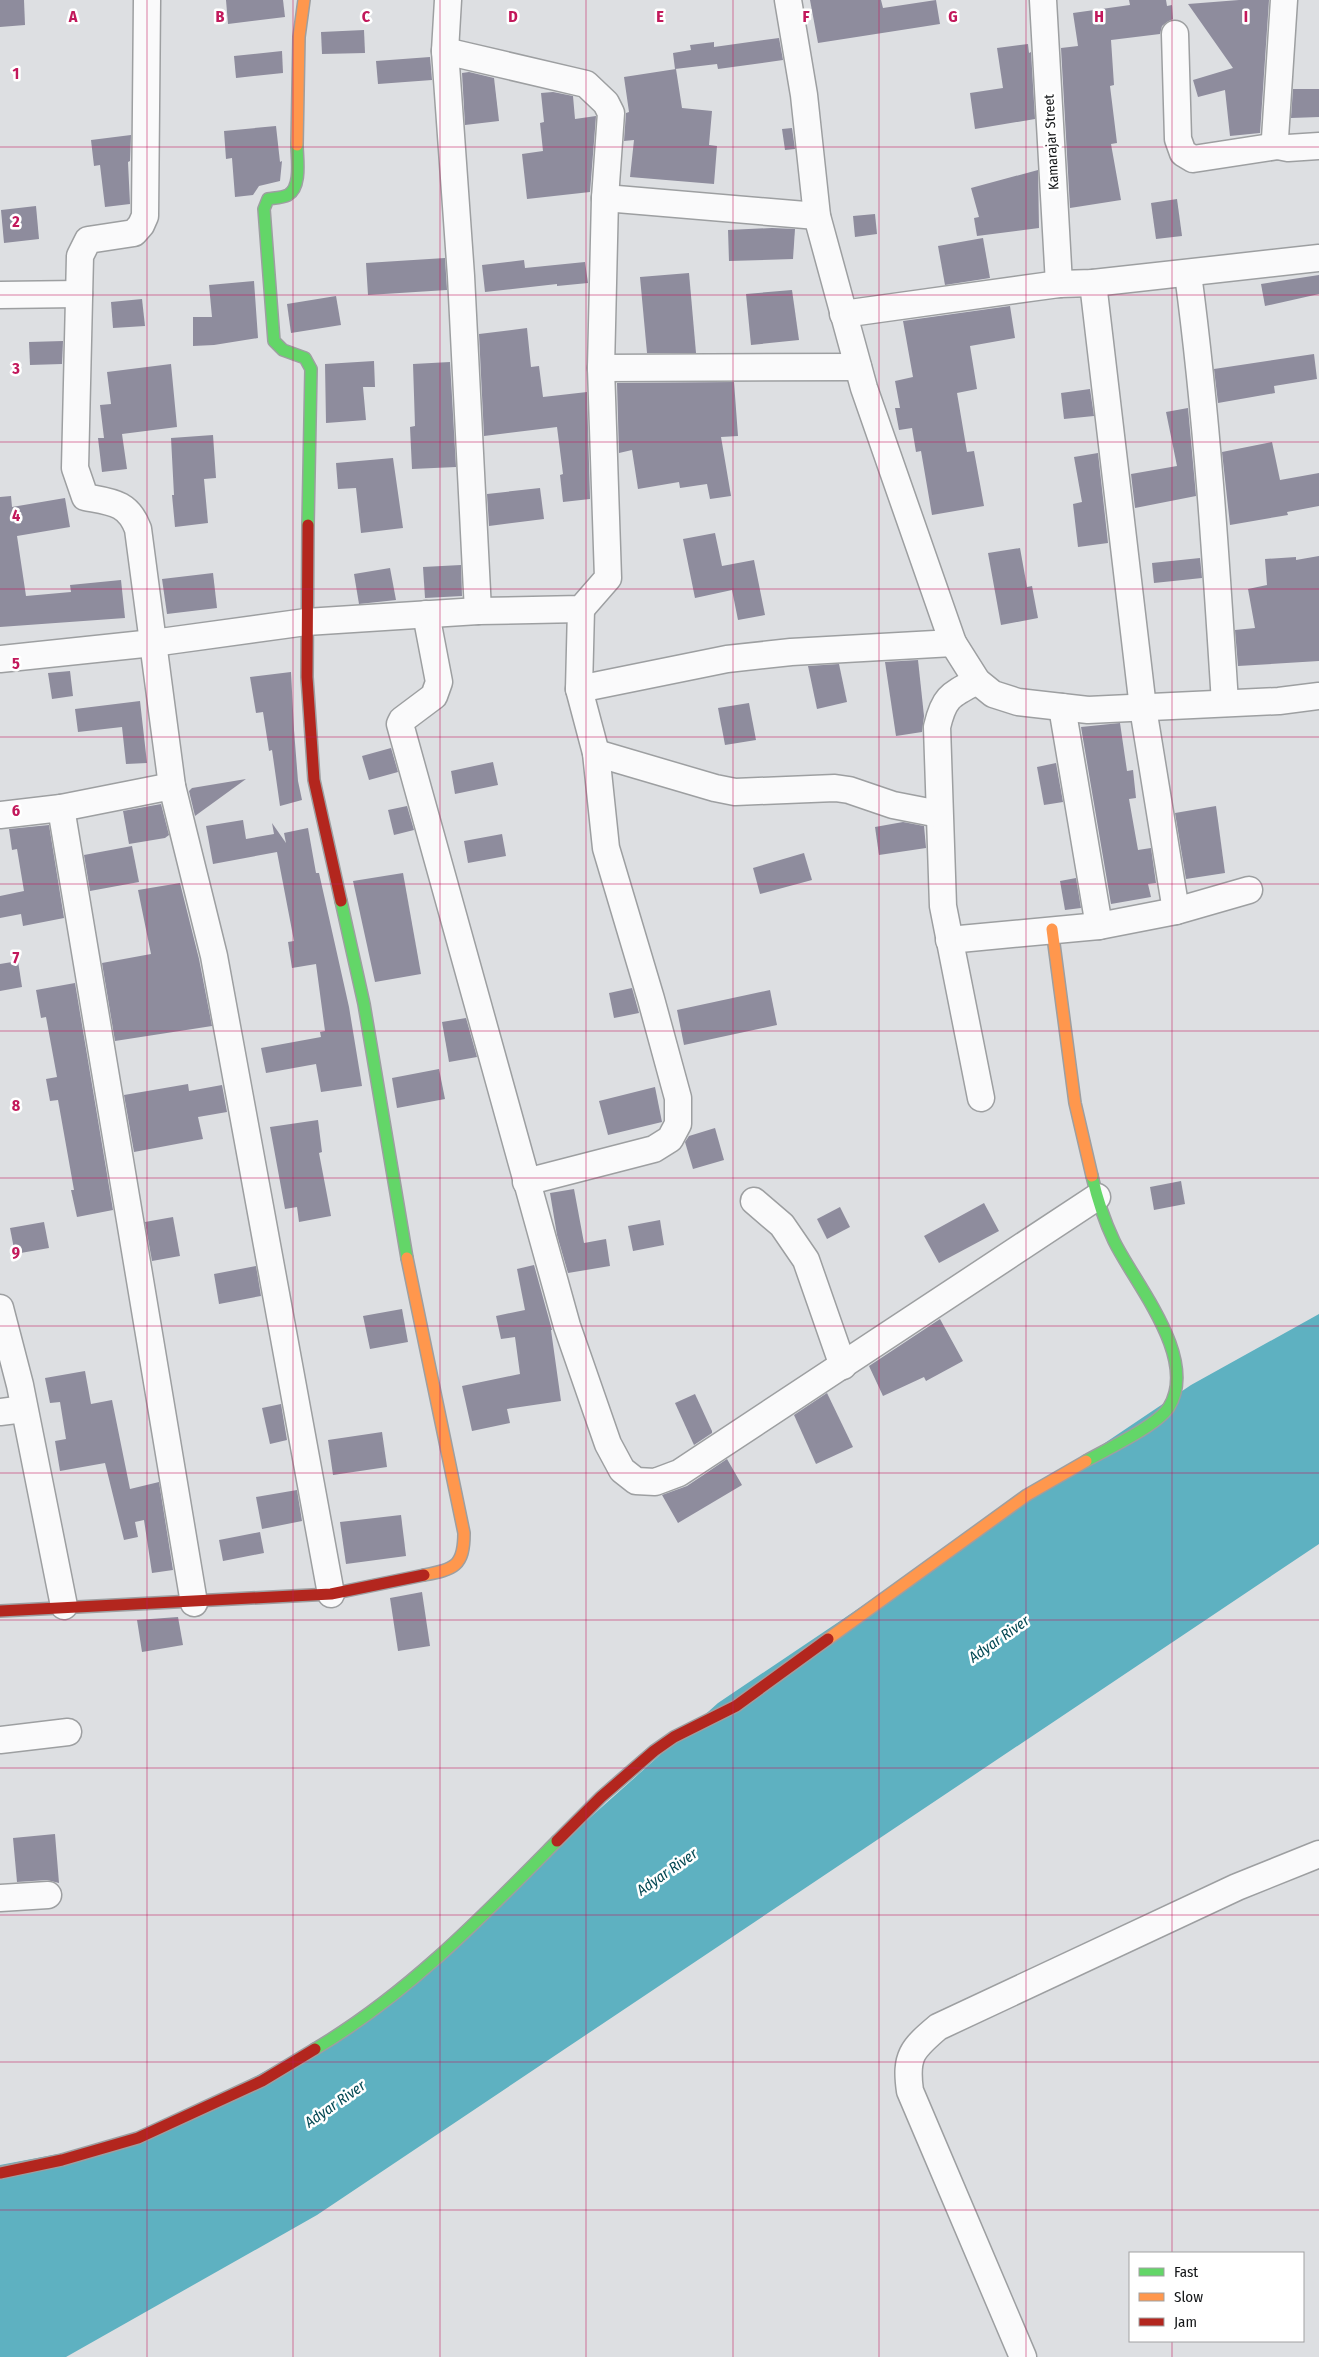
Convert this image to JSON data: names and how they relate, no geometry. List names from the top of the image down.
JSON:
{
  "streets": {
    "street": ["Kamarajar Street"]
  },
  "water": ["Adyar River"],
  "legend": ["Fast", "Slow", "Jam"],
  "grid": {
    "columns": [
      "A",
      "B",
      "C",
      "D",
      "E",
      "F",
      "G",
      "H",
      "I"
    ],
    "rows": [
      "1",
      "2",
      "3",
      "4",
      "5",
      "6",
      "7",
      "8",
      "9"
    ]
  }
}
